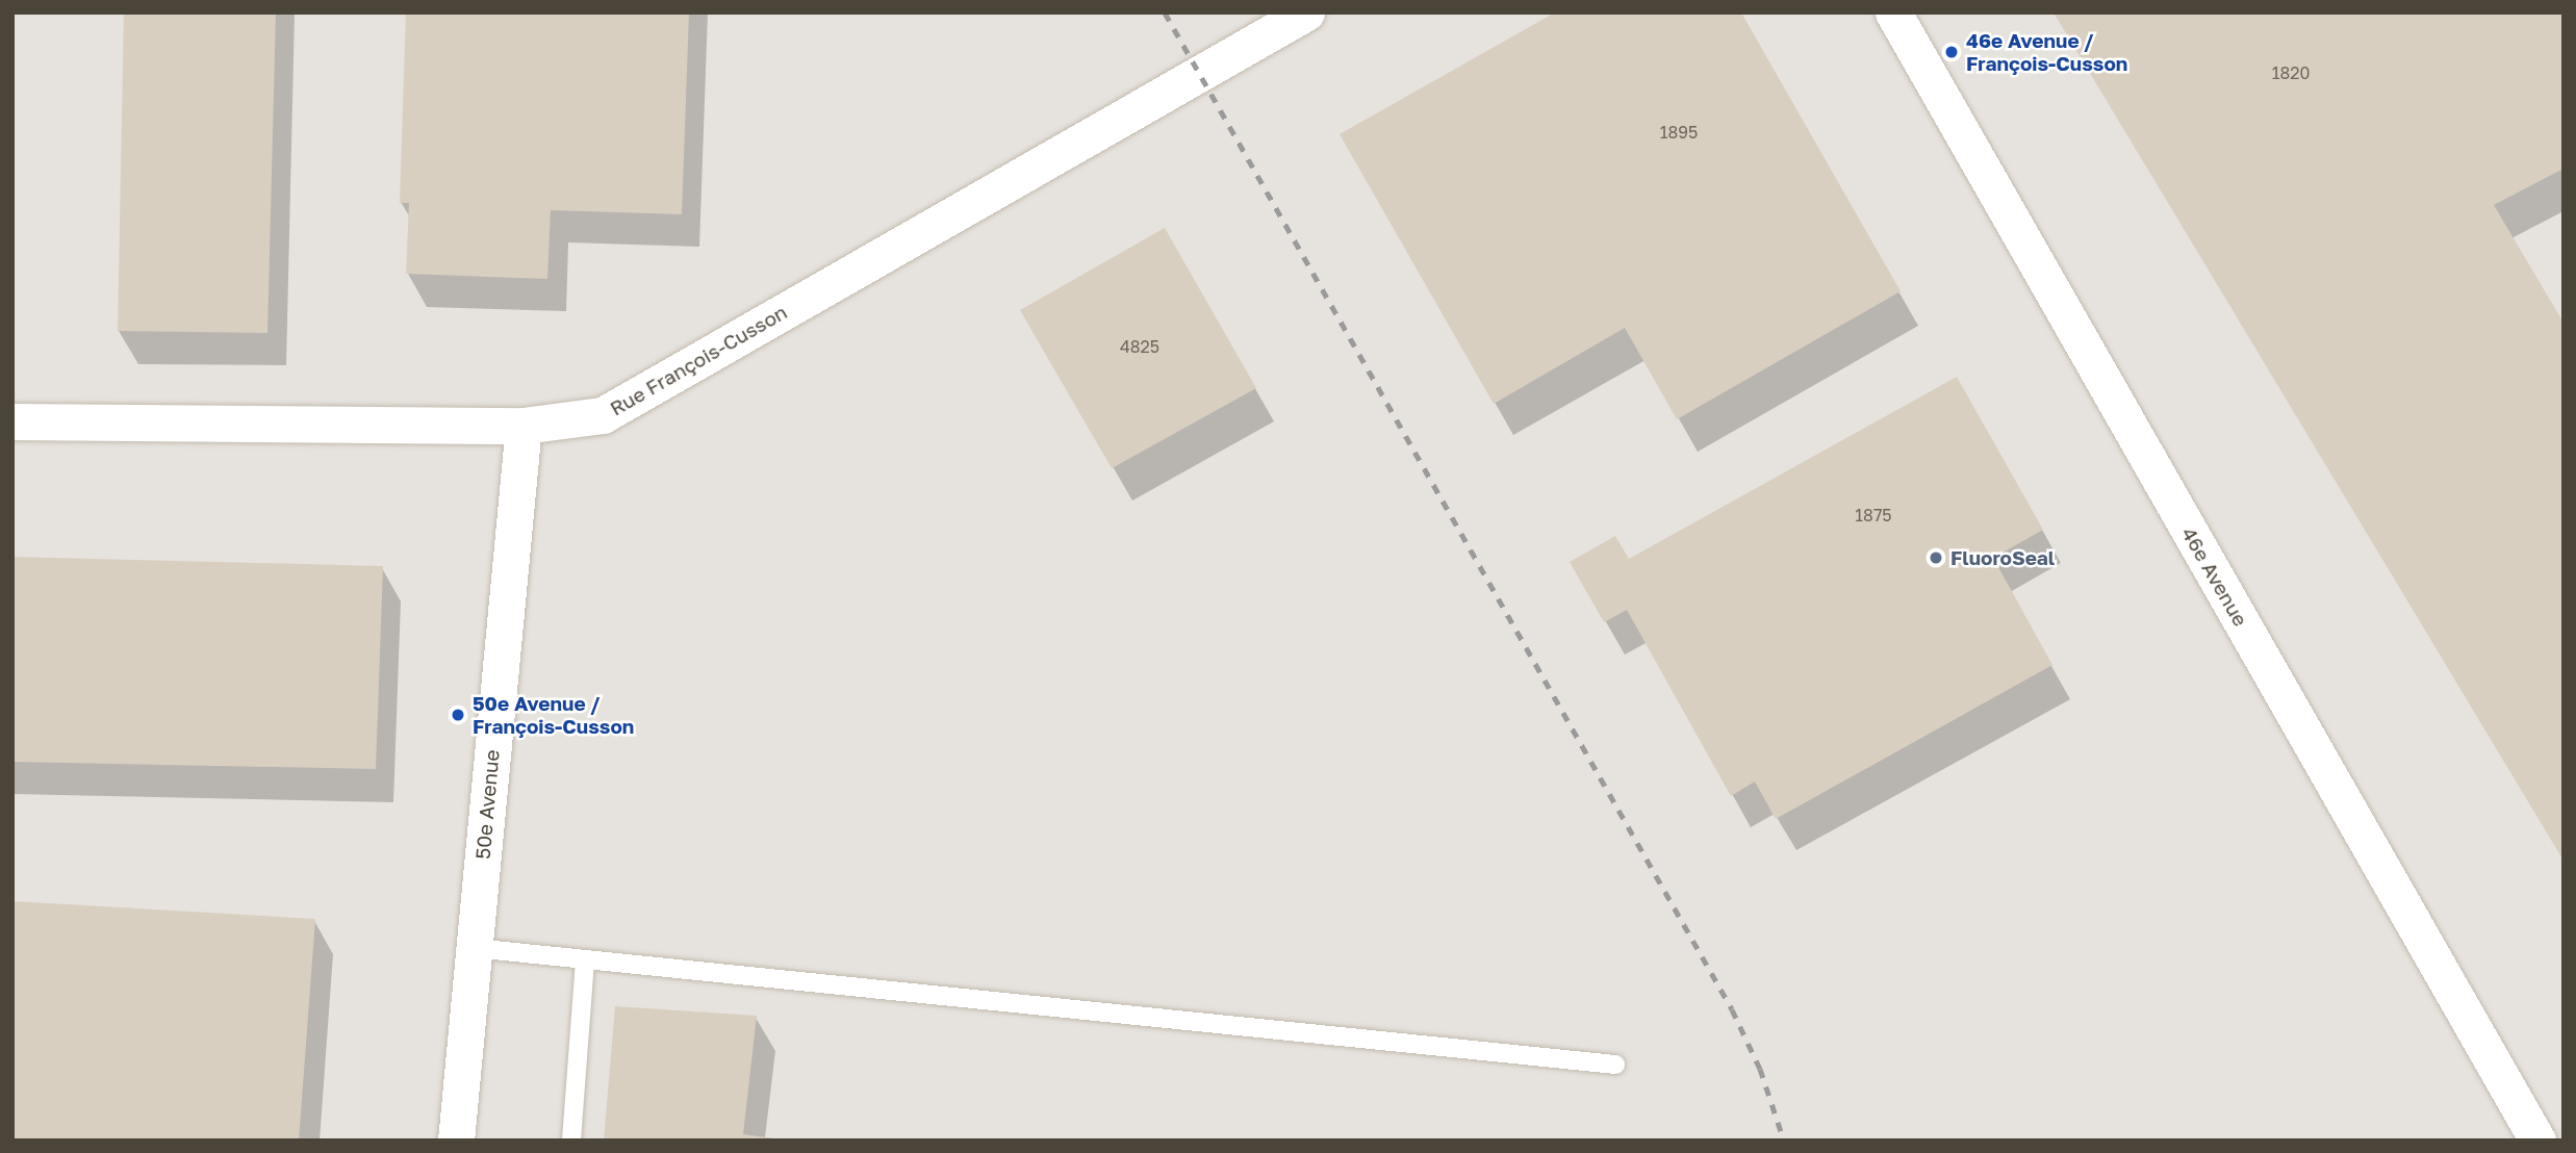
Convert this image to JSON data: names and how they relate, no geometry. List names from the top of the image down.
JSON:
{
  "streets": {
    "street": ["Rue François-Cusson", "46e Avenue", "50e Avenue"]
  },
  "crossings": [
    ["Rue François-Cusson", "50e Avenue"]
  ],
  "places": ["46e Avenue / François-Cusson", "FluoroSeal", "50e Avenue / François-Cusson"],
  "house_numbers": [
    "1820",
    "1895",
    "4825",
    "1875"
  ]
}
